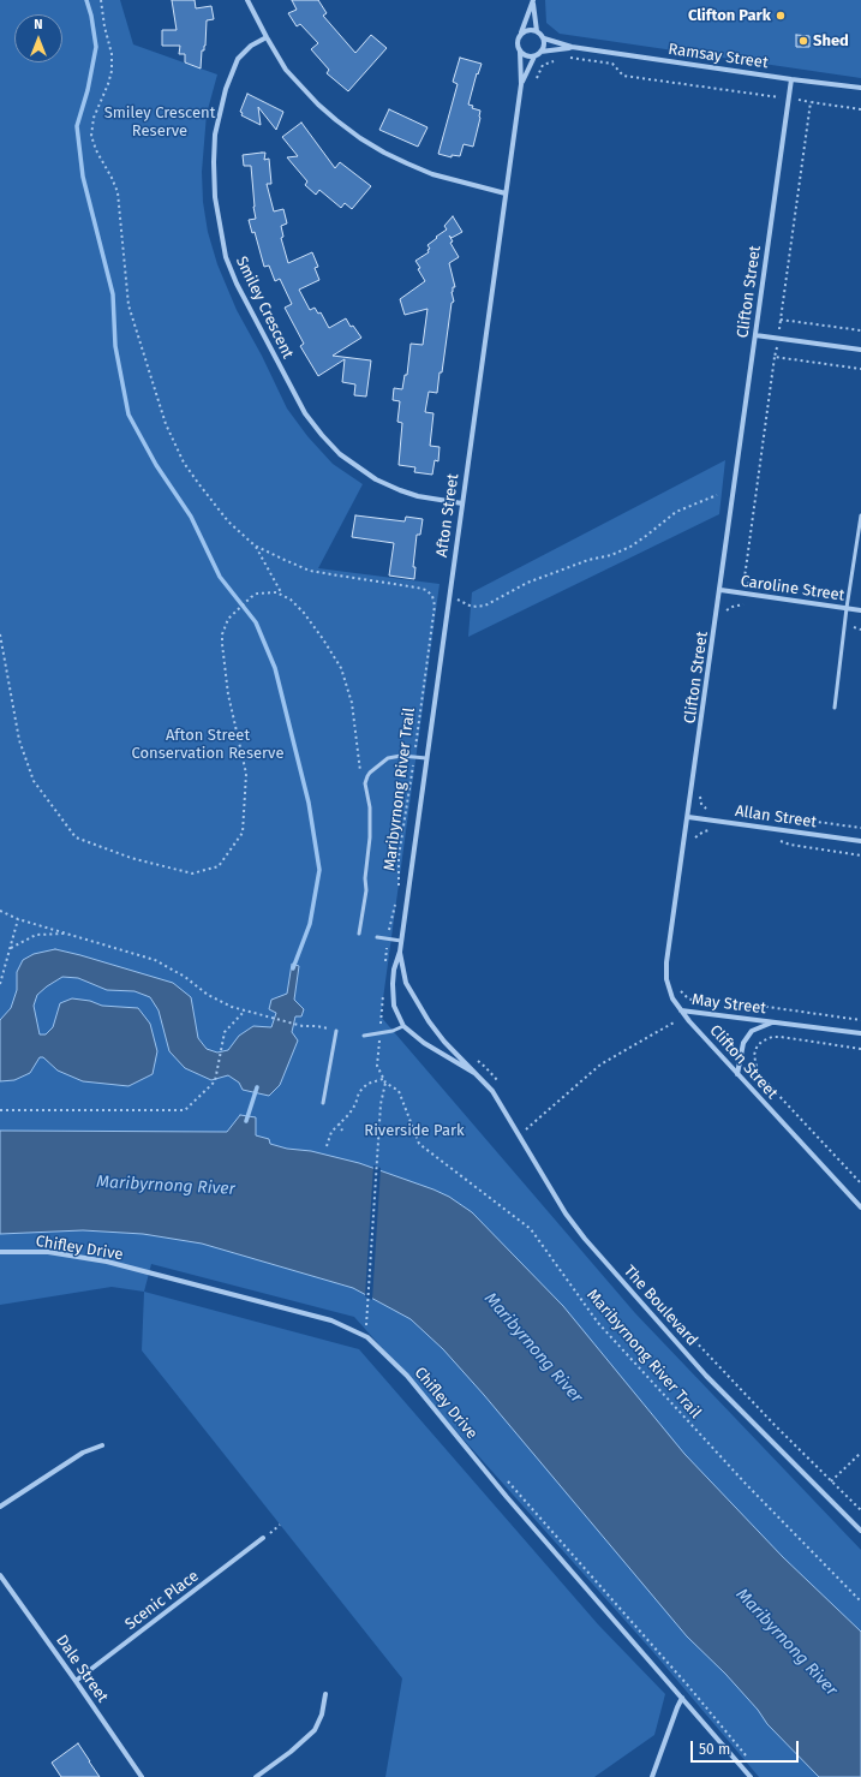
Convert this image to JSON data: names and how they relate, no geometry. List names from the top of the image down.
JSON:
{
  "streets": {
    "street": [
      "Ramsay Street",
      "Clifton Street",
      "Smiley Crescent",
      "Afton Street",
      "Caroline Street",
      "Allan Street",
      "May Street",
      "Chifley Drive",
      "The Boulevard",
      "Scenic Place",
      "Dale Street"
    ],
    "path": ["Maribyrnong River Trail"]
  },
  "crossings": [
    ["Ramsay Street", "Clifton Street"],
    ["Ramsay Street", "Afton Street"],
    ["Clifton Street", "Caroline Street"],
    ["Clifton Street", "Allan Street"],
    ["Clifton Street", "May Street"],
    ["Smiley Crescent", "Afton Street"],
    ["Afton Street", "The Boulevard"],
    ["Scenic Place", "Dale Street"]
  ],
  "water": ["Maribyrnong River"],
  "parks": ["Smiley Crescent Reserve", "Afton Street Conservation Reserve", "Riverside Park"],
  "places": ["Clifton Park", "Shed"],
  "scale_bar": "50 m",
  "north": "top"
}
